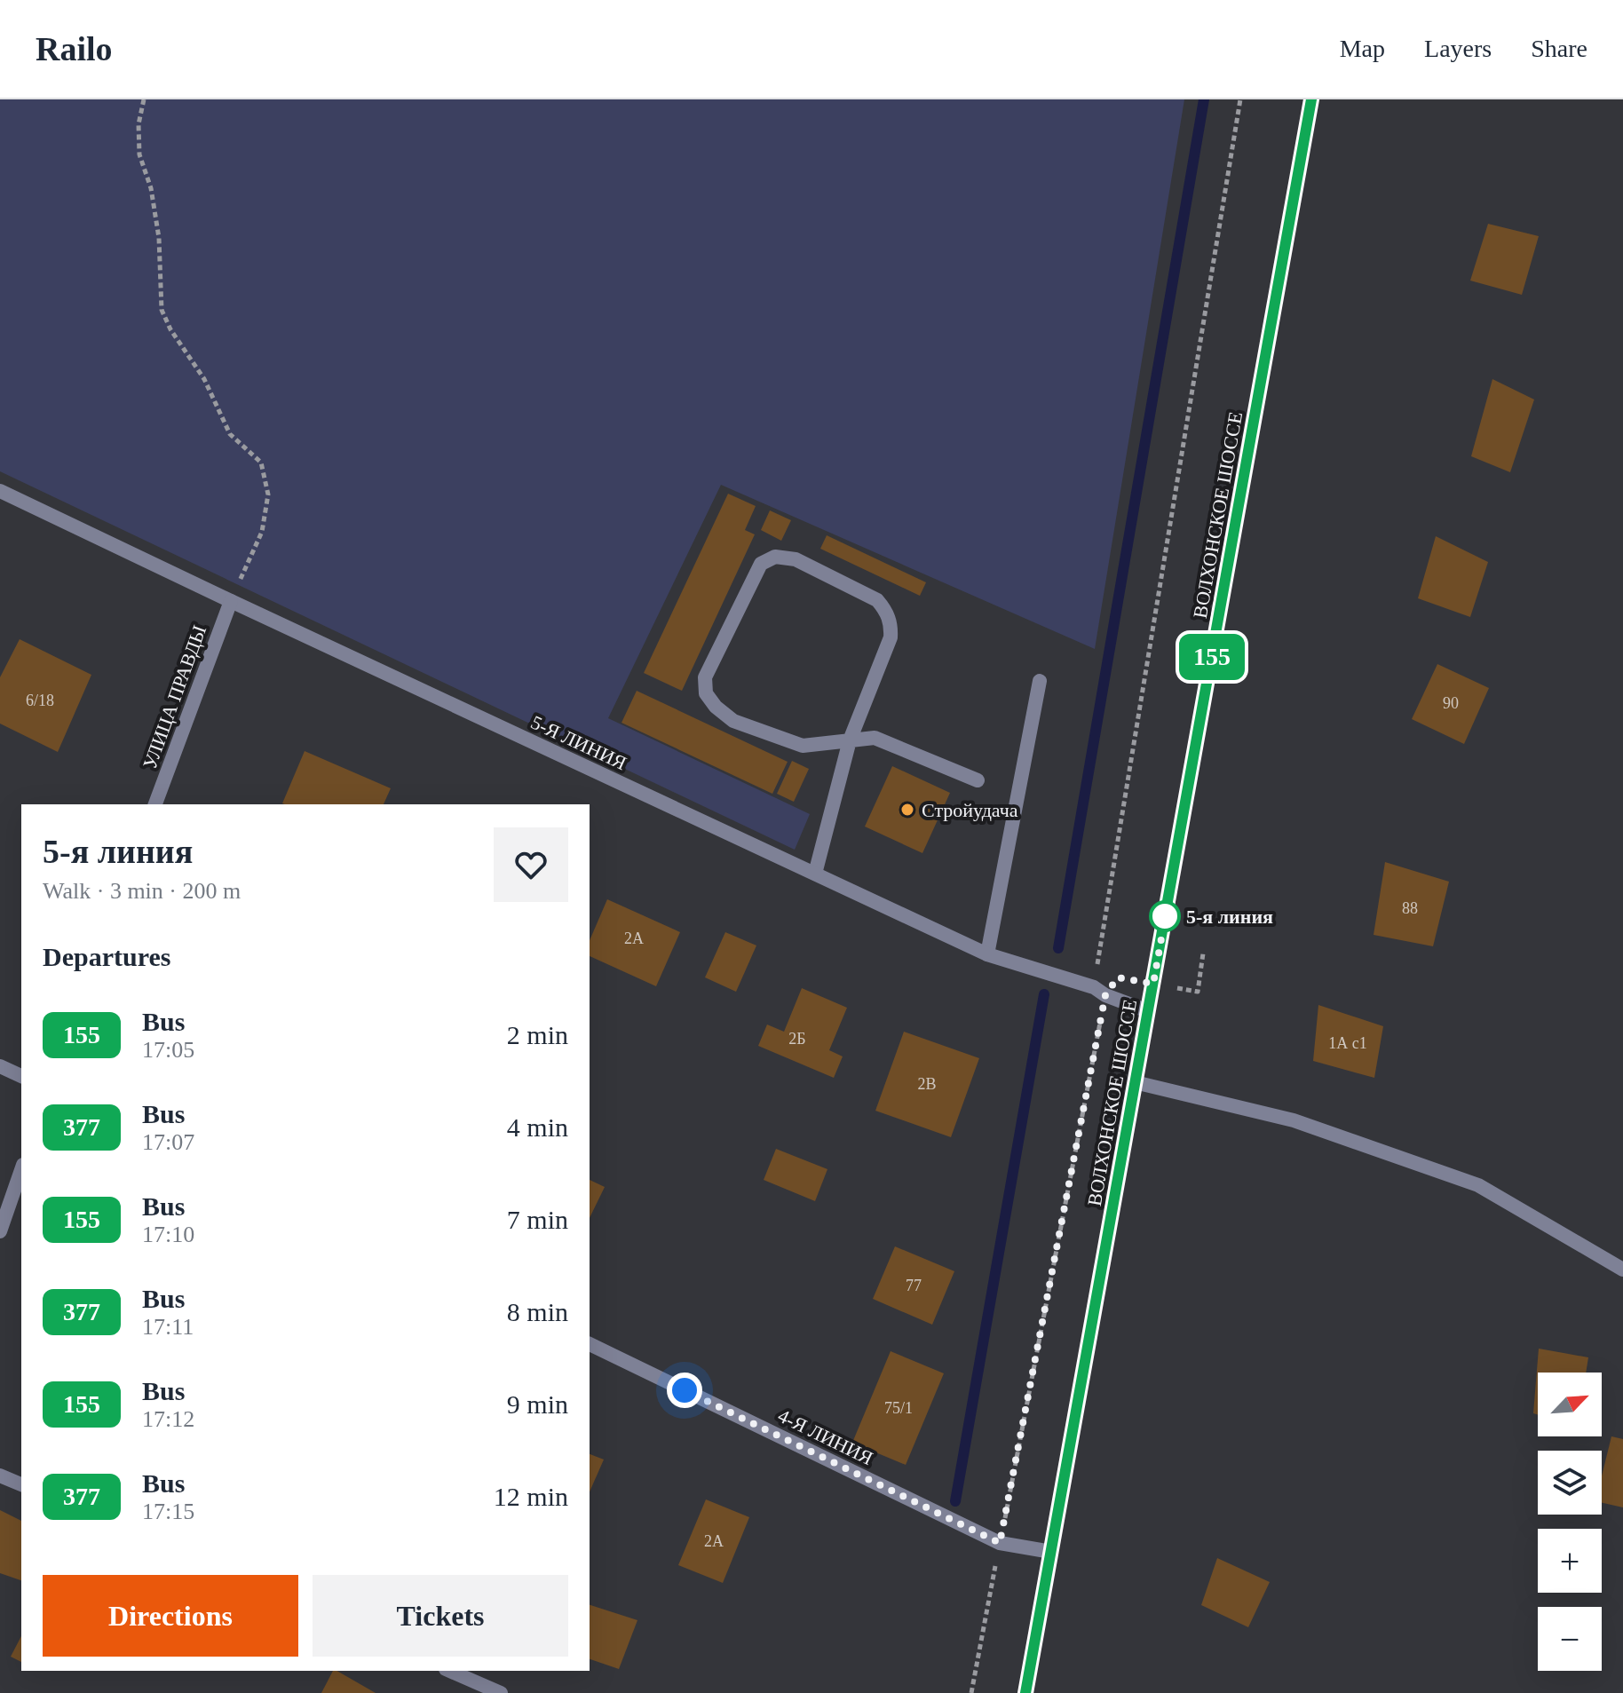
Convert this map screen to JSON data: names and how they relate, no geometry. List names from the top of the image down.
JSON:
{
  "streets": {
    "main road": ["ВОЛХОНСКОЕ ШОССЕ"],
    "street": ["УЛИЦА ПРАВДЫ", "5-Я ЛИНИЯ", "4-Я ЛИНИЯ"]
  },
  "crossings": [
    ["ВОЛХОНСКОЕ ШОССЕ", "5-Я ЛИНИЯ"],
    ["ВОЛХОНСКОЕ ШОССЕ", "4-Я ЛИНИЯ"],
    ["УЛИЦА ПРАВДЫ", "5-Я ЛИНИЯ"]
  ],
  "places": ["Стройудача", "5-я линия"],
  "lines": ["bus line 155"],
  "house_numbers": [
    "6/18",
    "90",
    "88",
    "2А",
    "2Б",
    "1А с1",
    "2В",
    "77",
    "75/1",
    "2А"
  ],
  "north": "top right",
  "page": {
    "header": "Railo",
    "nav": ["Map", "Layers", "Share"],
    "on_map": "155",
    "heading": [
      ["5-я линия", "Walk · 3 min · 200 m"],
      "Departures"
    ],
    "list": [
      {
        "mark": "155",
        "name": "Bus",
        "note": "17:05",
        "value": "2 min"
      },
      {
        "mark": "377",
        "name": "Bus",
        "note": "17:07",
        "value": "4 min"
      },
      {
        "mark": "155",
        "name": "Bus",
        "note": "17:10",
        "value": "7 min"
      },
      {
        "mark": "377",
        "name": "Bus",
        "note": "17:11",
        "value": "8 min"
      },
      {
        "mark": "155",
        "name": "Bus",
        "note": "17:12",
        "value": "9 min"
      },
      {
        "mark": "377",
        "name": "Bus",
        "note": "17:15",
        "value": "12 min"
      }
    ],
    "map_buttons": ["+", "−"],
    "buttons": ["Directions", "Tickets"]
  }
}
